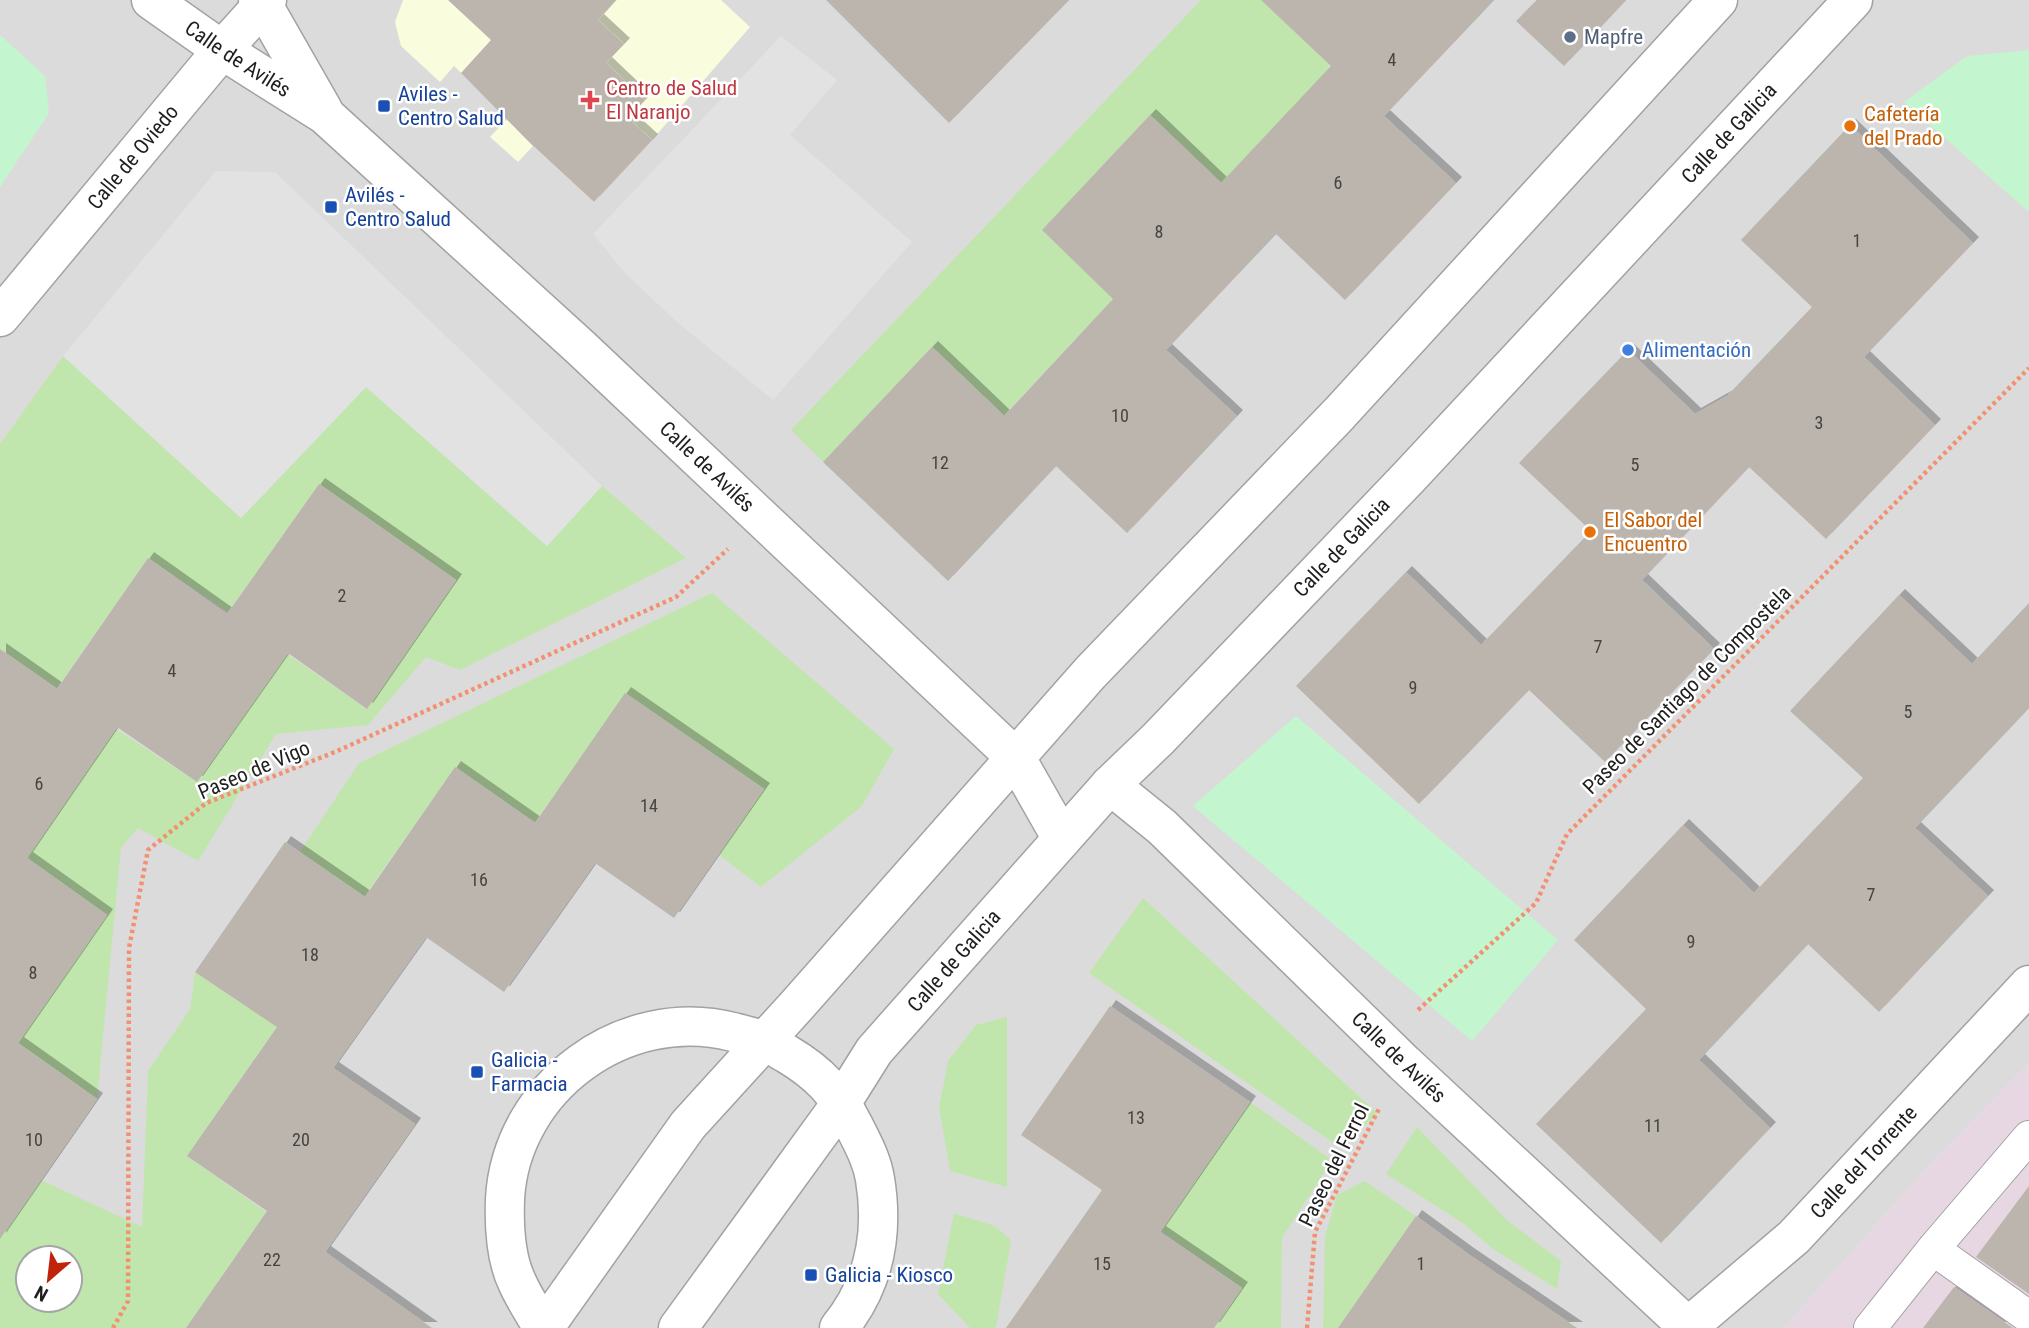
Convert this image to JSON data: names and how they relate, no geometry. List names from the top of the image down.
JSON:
{
  "streets": {
    "street": [
      "Calle de Avilés",
      "Calle de Galicia",
      "Calle de Oviedo",
      "Calle del Torrente"
    ],
    "path": ["Paseo de Santiago de Compostela", "Paseo de Vigo", "Paseo del Ferrol"]
  },
  "crossings": [
    ["Calle de Avilés", "Calle de Galicia"],
    ["Calle de Avilés", "Calle de Oviedo"],
    ["Calle de Avilés", "Paseo de Santiago de Compostela"],
    ["Calle de Avilés", "Paseo de Vigo"],
    ["Calle de Avilés", "Calle del Torrente"],
    ["Calle de Avilés", "Paseo del Ferrol"],
    ["Paseo de Santiago de Compostela", "Paseo del Ferrol"]
  ],
  "places": {
    "other": [
      "Mapfre",
      "Cafetería del Prado",
      "Alimentación",
      "El Sabor del Encuentro"
    ],
    "health": ["Centro de Salud El Naranjo"],
    "transit": [
      "Aviles - Centro Salud",
      "Avilés - Centro Salud",
      "Galicia - Farmacia",
      "Galicia - Kiosco"
    ]
  },
  "house_numbers": [
    "4",
    "6",
    "8",
    "1",
    "10",
    "3",
    "12",
    "5",
    "2",
    "7",
    "4",
    "9",
    "5",
    "6",
    "14",
    "16",
    "7",
    "9",
    "18",
    "8",
    "13",
    "11",
    "10",
    "20",
    "22",
    "15",
    "1"
  ],
  "north": "bottom left"
}
